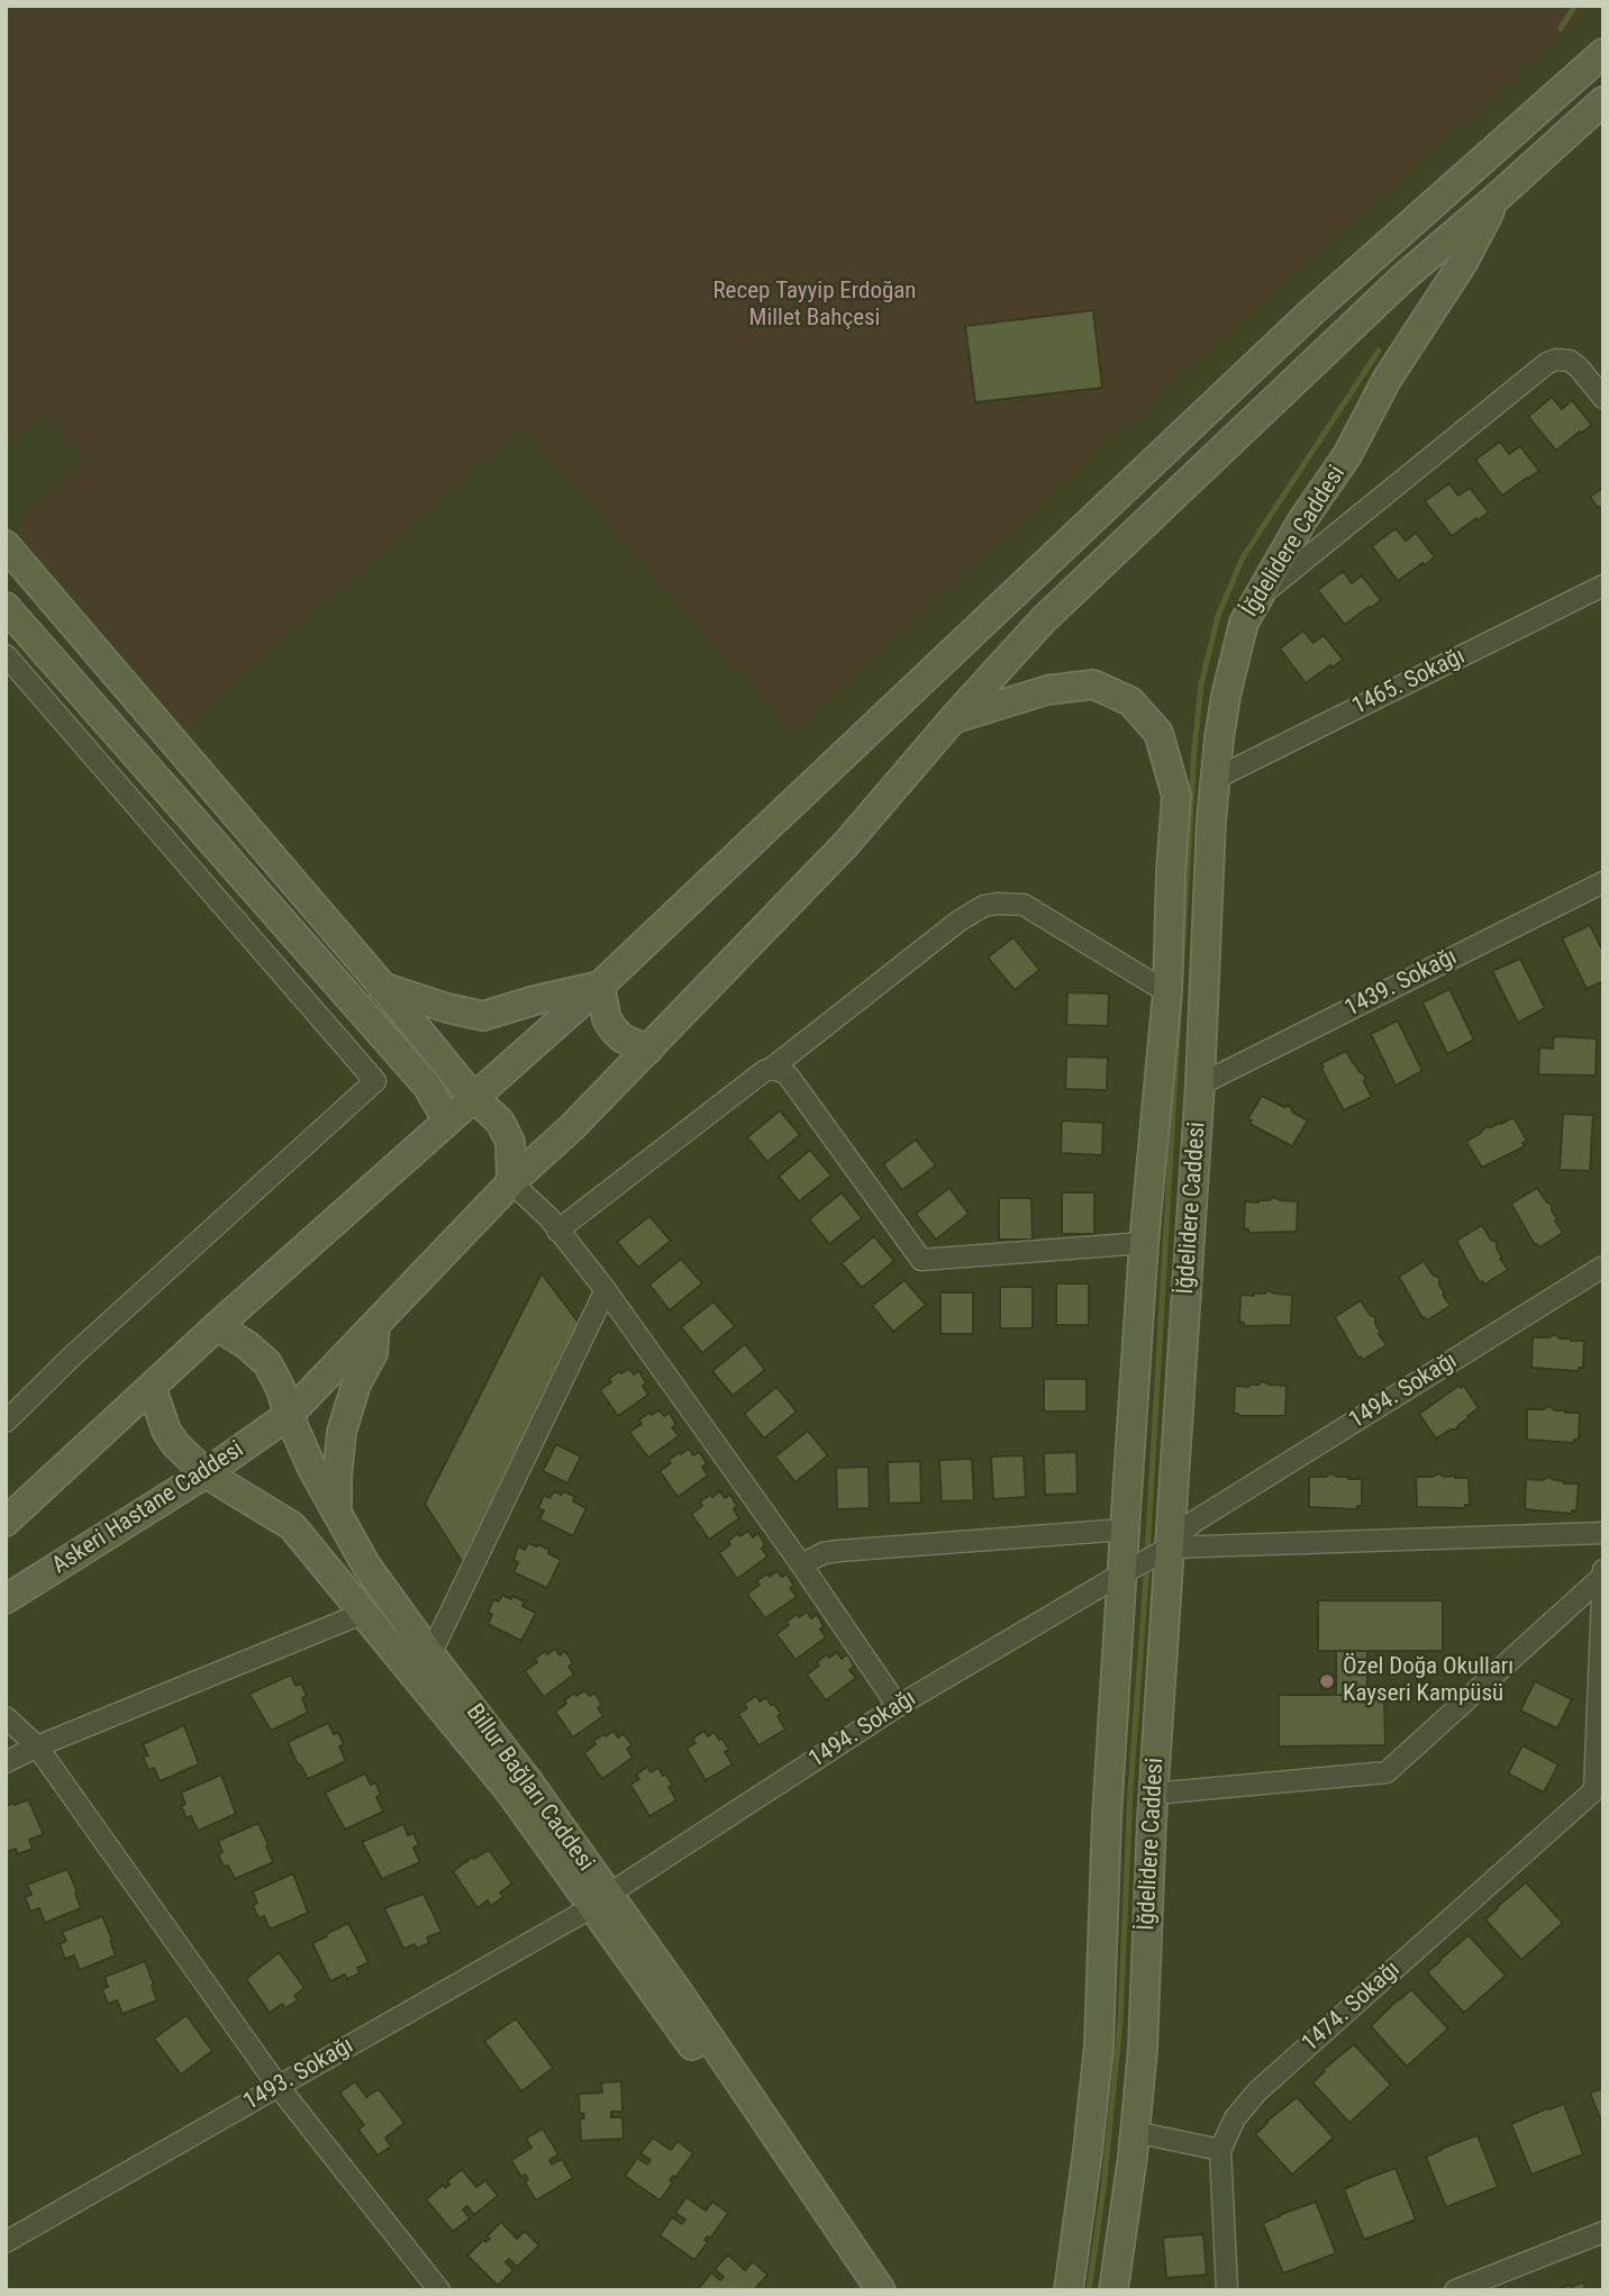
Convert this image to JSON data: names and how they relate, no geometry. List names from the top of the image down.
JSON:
{
  "streets": {
    "street": [
      "İğdelidere Caddesi",
      "1465. Sokağı",
      "1439. Sokağı",
      "1494. Sokağı",
      "Askeri Hastane Caddesi",
      "Billur Bağları Caddesi",
      "1474. Sokağı",
      "1493. Sokağı"
    ]
  },
  "crossings": [
    ["İğdelidere Caddesi", "1465. Sokağı"],
    ["İğdelidere Caddesi", "1439. Sokağı"],
    ["İğdelidere Caddesi", "1494. Sokağı"],
    ["İğdelidere Caddesi", "Askeri Hastane Caddesi"],
    ["1494. Sokağı", "Billur Bağları Caddesi"],
    ["1494. Sokağı", "1493. Sokağı"],
    ["Askeri Hastane Caddesi", "Billur Bağları Caddesi"],
    ["Billur Bağları Caddesi", "1493. Sokağı"]
  ],
  "parks": ["Recep Tayyip Erdoğan Millet Bahçesi"],
  "places": ["Özel Doğa Okulları Kayseri Kampüsü"]
}
